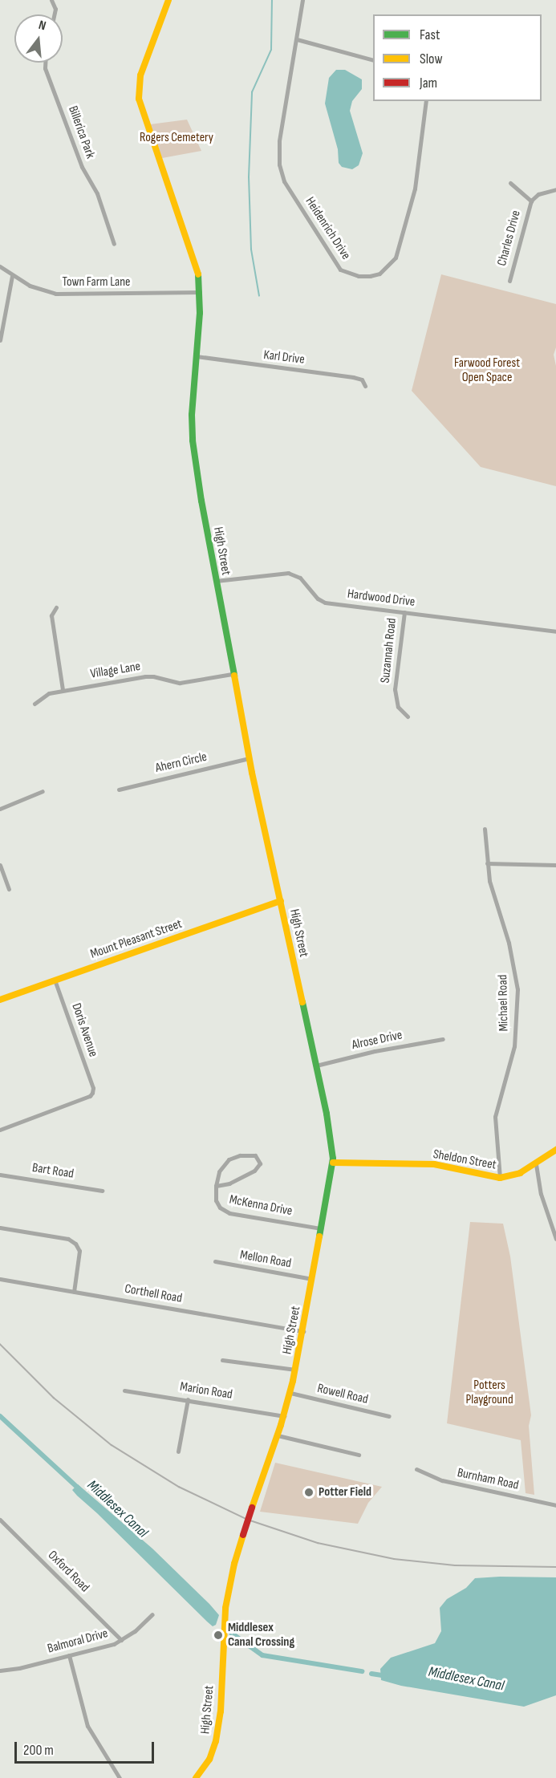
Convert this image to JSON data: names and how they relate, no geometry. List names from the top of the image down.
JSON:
{
  "streets": {
    "main road": ["High Street", "Mount Pleasant Street", "Sheldon Street"],
    "street": [
      "Billerica Park",
      "Heidenrich Drive",
      "Charles Drive",
      "Town Farm Lane",
      "Karl Drive",
      "Hardwood Drive",
      "Suzannah Road",
      "Village Lane",
      "Ahern Circle",
      "Michael Road",
      "Doris Avenue",
      "Alrose Drive",
      "Bart Road",
      "McKenna Drive",
      "Mellon Road",
      "Corthell Road",
      "Marion Road",
      "Rowell Road",
      "Burnham Road",
      "Oxford Road",
      "Balmoral Drive"
    ]
  },
  "crossings": [
    ["Town Farm Lane", "High Street"],
    ["Karl Drive", "High Street"],
    ["High Street", "Hardwood Drive"],
    ["High Street", "Village Lane"],
    ["High Street", "Ahern Circle"],
    ["High Street", "Mount Pleasant Street"],
    ["High Street", "Alrose Drive"],
    ["High Street", "Sheldon Street"],
    ["High Street", "McKenna Drive"],
    ["High Street", "Mellon Road"],
    ["High Street", "Corthell Road"],
    ["High Street", "Marion Road"],
    ["High Street", "Rowell Road"],
    ["Hardwood Drive", "Suzannah Road"],
    ["Mount Pleasant Street", "Doris Avenue"],
    ["Michael Road", "Sheldon Street"],
    ["Oxford Road", "Balmoral Drive"]
  ],
  "water": ["Middlesex Canal"],
  "parks": ["Rogers Cemetery", "Farwood Forest Open Space", "Potters Playground"],
  "places": ["Potter Field", "Middlesex Canal Crossing"],
  "legend": ["Fast", "Slow", "Jam"],
  "scale_bar": "200 m",
  "north": "top"
}
